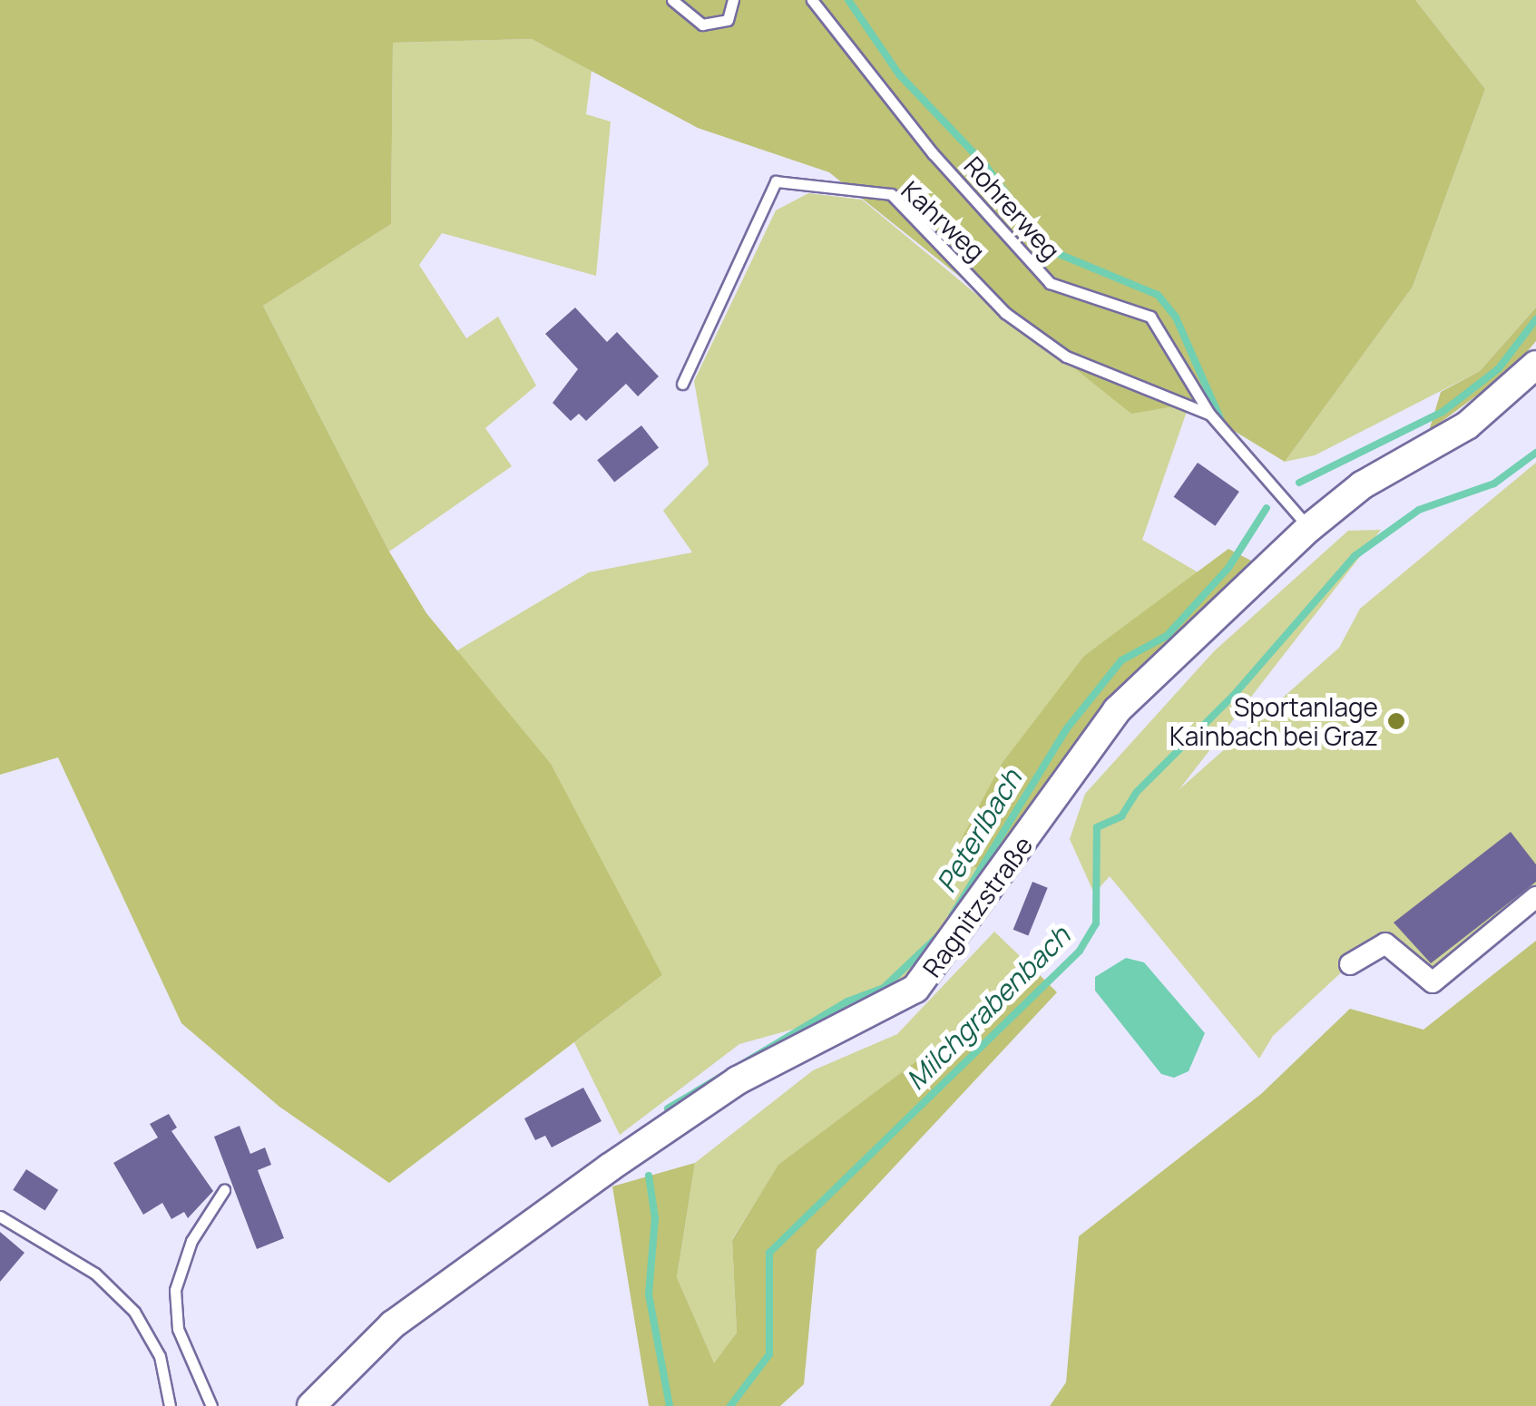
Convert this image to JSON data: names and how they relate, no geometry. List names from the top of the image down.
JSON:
{
  "streets": {
    "main road": ["Ragnitzstraße"],
    "lane": ["Rohrerweg", "Kahrweg"]
  },
  "crossings": [
    ["Rohrerweg", "Kahrweg"],
    ["Rohrerweg", "Ragnitzstraße"]
  ],
  "water": ["Peterlbach", "Milchgrabenbach"],
  "places": ["Sportanlage Kainbach bei Graz"]
}
